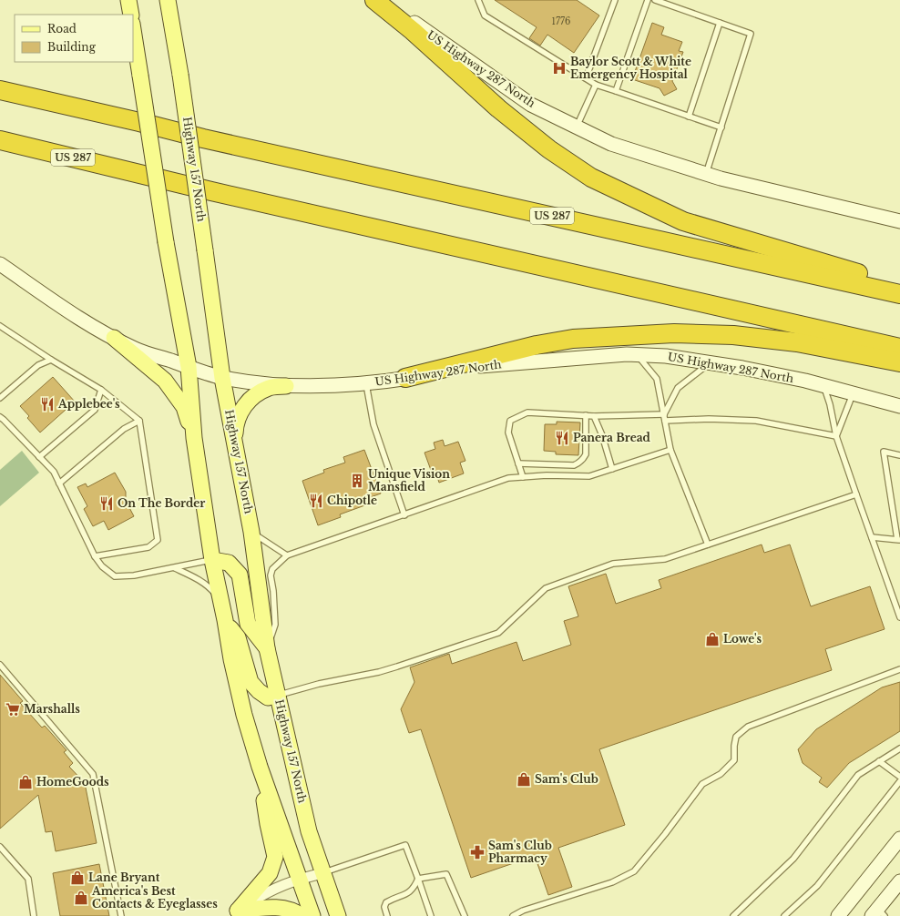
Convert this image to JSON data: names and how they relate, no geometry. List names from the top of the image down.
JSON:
{
  "streets": {
    "highway": ["US 287"],
    "main road": ["US Highway 287 North", "Highway 157 North"]
  },
  "crossings": [
    ["US Highway 287 North", "Highway 157 North"]
  ],
  "places": {
    "hospital": ["Baylor Scott & White Emergency Hospital"],
    "restaurant": [
      "Applebee's",
      "Panera Bread",
      "Chipotle",
      "On The Border"
    ],
    "building": ["Unique Vision Mansfield"],
    "shop": [
      "Lowe's",
      "Sam's Club",
      "HomeGoods",
      "Lane Bryant",
      "America's Best Contacts & Eyeglasses"
    ],
    "supermarket": ["Marshalls"],
    "pharmacy": ["Sam's Club Pharmacy"]
  },
  "house_numbers": ["1776"],
  "legend": ["Road", "Building"]
}
